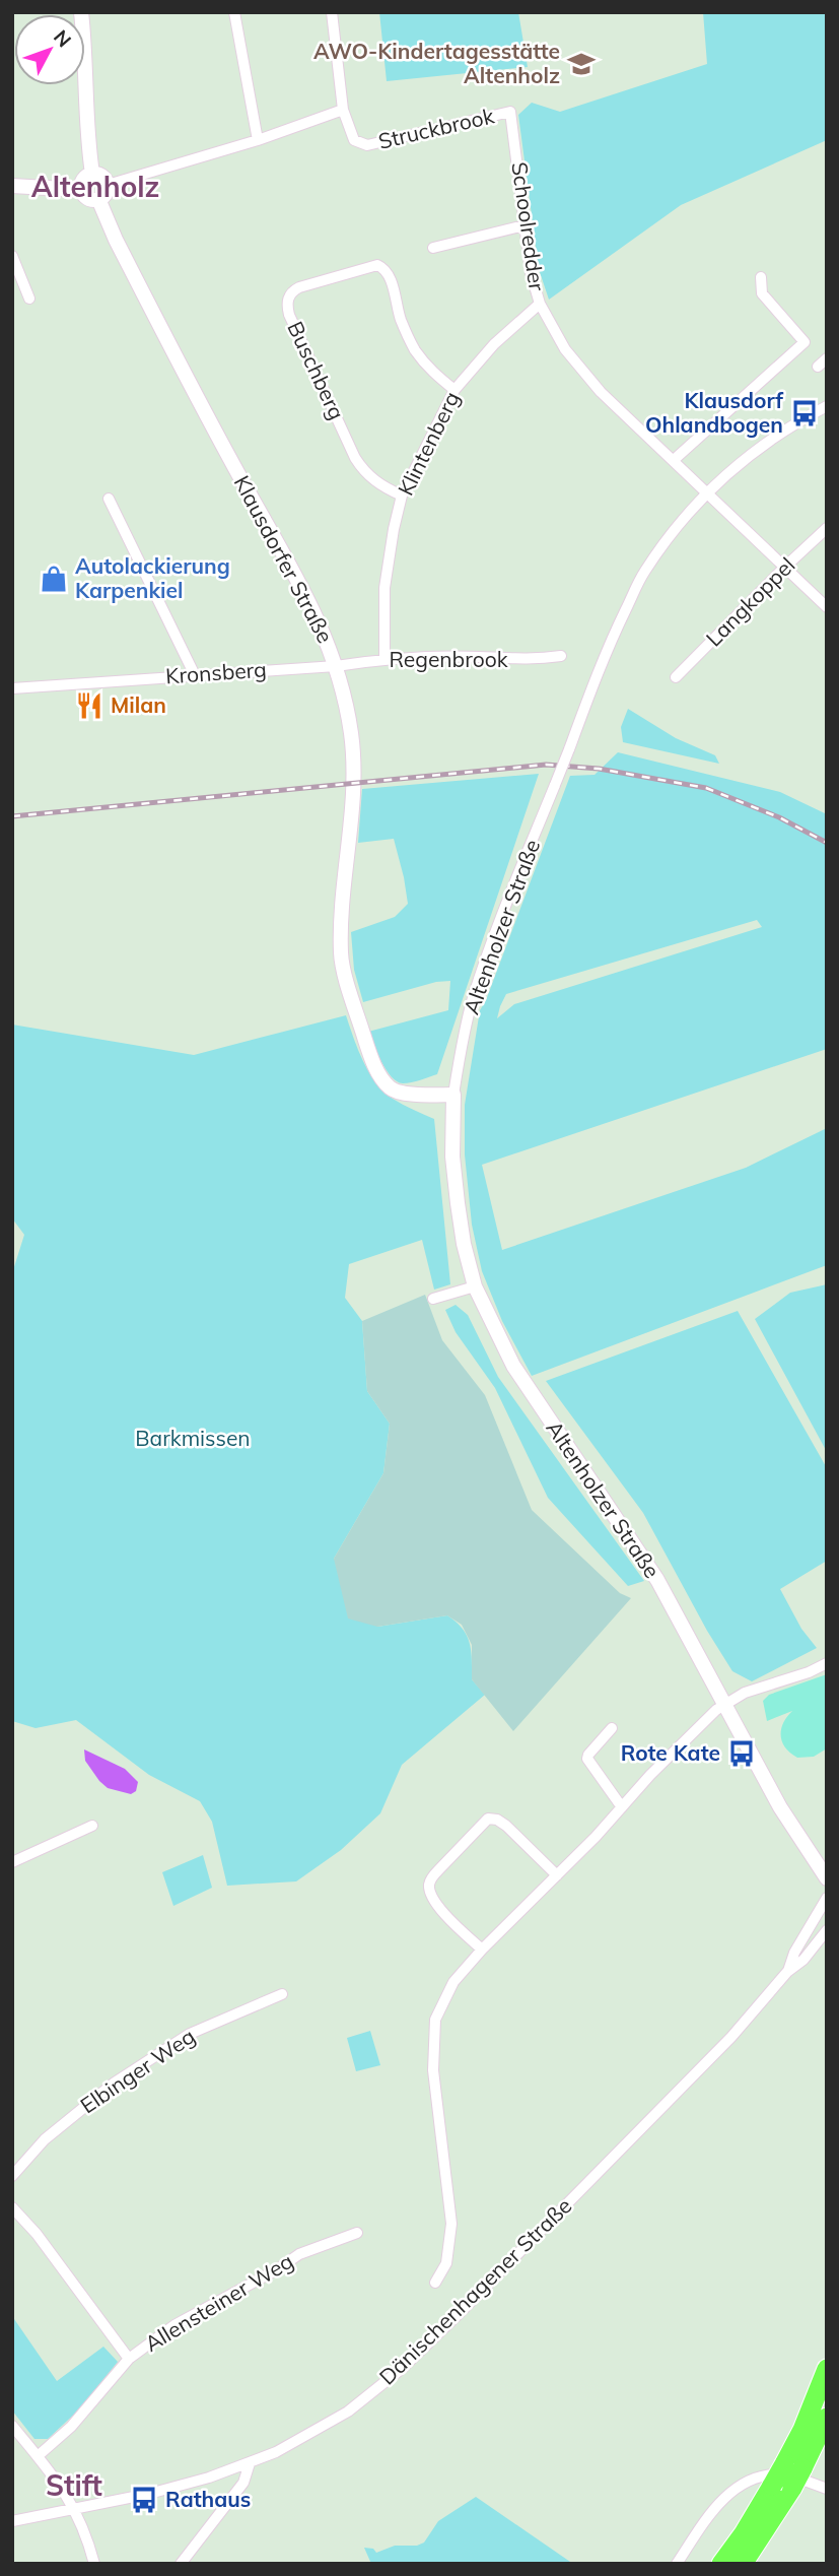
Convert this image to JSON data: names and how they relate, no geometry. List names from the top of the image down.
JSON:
{
  "streets": {
    "street": [
      "Struckbrook",
      "Schoolredder",
      "Buschberg",
      "Klintenberg",
      "Klausdorfer Straße",
      "Langkoppel",
      "Regenbrook",
      "Kronsberg",
      "Altenholzer Straße",
      "Elbinger Weg",
      "Dänischenhagener Straße",
      "Allensteiner Weg"
    ]
  },
  "crossings": [
    ["Struckbrook", "Schoolredder"],
    ["Schoolredder", "Klintenberg"],
    ["Schoolredder", "Langkoppel"],
    ["Schoolredder", "Altenholzer Straße"],
    ["Buschberg", "Klintenberg"],
    ["Klintenberg", "Regenbrook"],
    ["Klausdorfer Straße", "Regenbrook"],
    ["Klausdorfer Straße", "Kronsberg"],
    ["Klausdorfer Straße", "Altenholzer Straße"],
    ["Regenbrook", "Kronsberg"]
  ],
  "districts": ["Altenholz", "Stift"],
  "parks": ["Barkmissen"],
  "places": {
    "school or university": ["AWO-Kindertagesstätte Altenholz"],
    "bus stop": ["Klausdorf Ohlandbogen", "Rote Kate", "Rathaus"],
    "shop": ["Autolackierung Karpenkiel"],
    "restaurant": ["Milan"]
  },
  "north": "top right"
}
